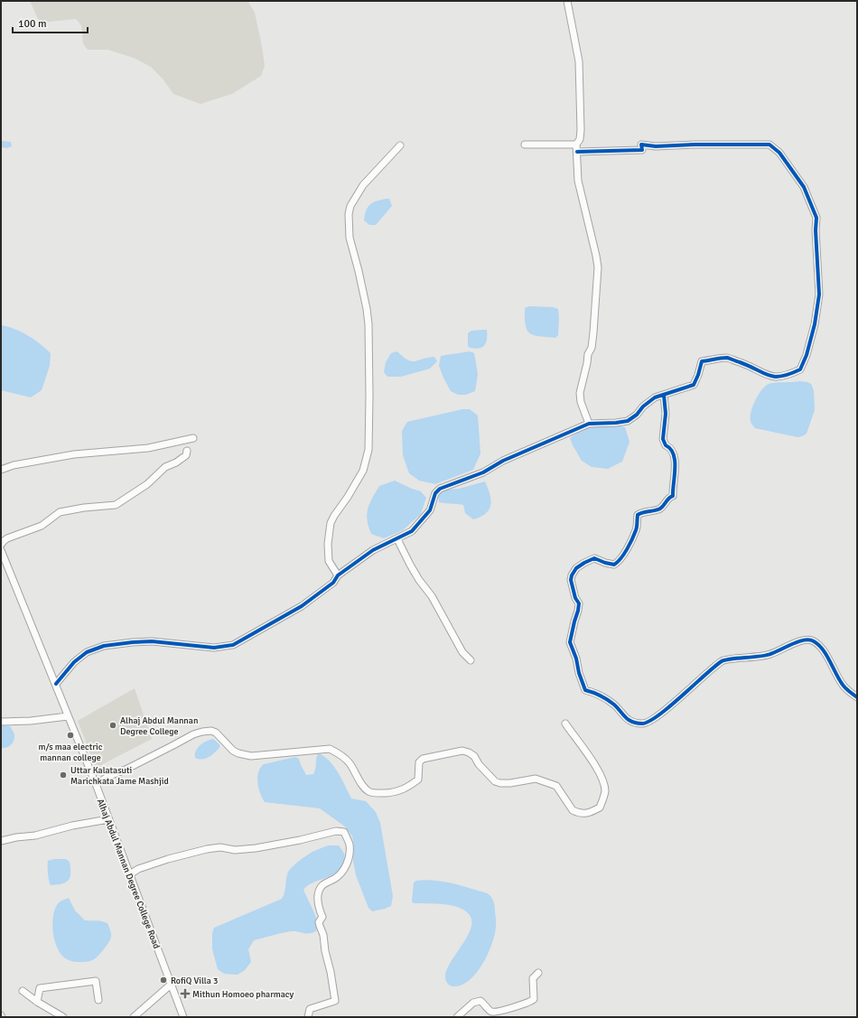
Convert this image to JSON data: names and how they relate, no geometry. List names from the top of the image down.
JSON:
{
  "streets": {
    "street": ["Alhaj Abdul Mannan Degree College Road"]
  },
  "places": {
    "other": [
      "Alhaj Abdul Mannan Degree College",
      "m/s maa electric mannan college",
      "Uttar Kalatasuti Marichkata Jame Mashjid",
      "RofiQ Villa 3"
    ],
    "health": ["Mithun Homoeo pharmacy"]
  },
  "scale_bar": "100 m"
}
